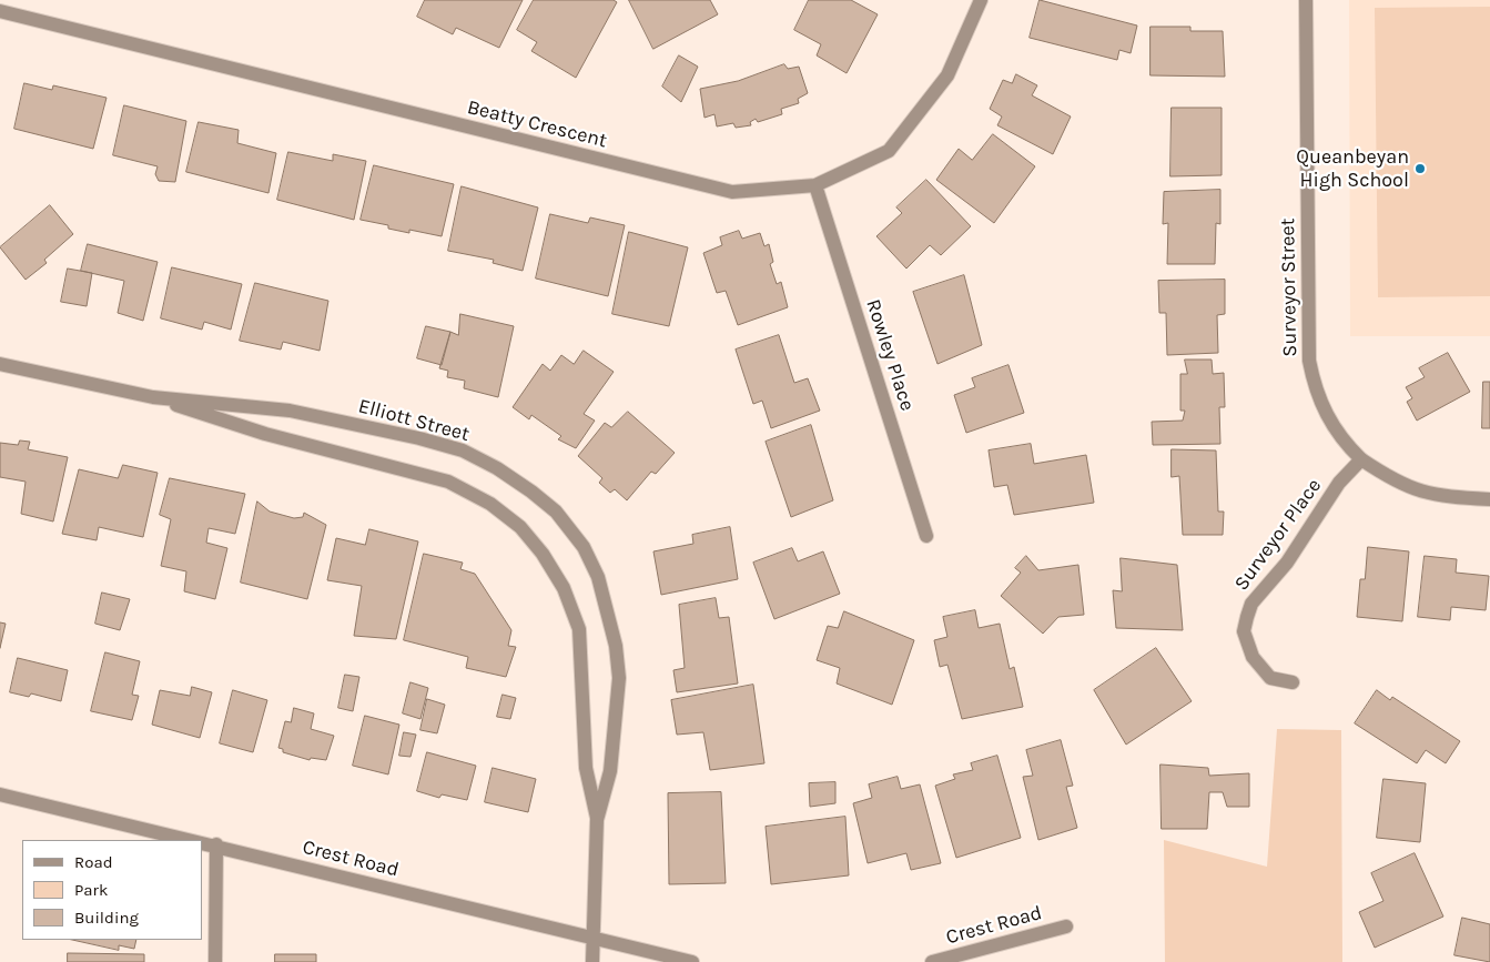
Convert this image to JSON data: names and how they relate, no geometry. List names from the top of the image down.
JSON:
{
  "streets": {
    "street": [
      "Beatty Crescent",
      "Surveyor Street",
      "Rowley Place",
      "Elliott Street",
      "Surveyor Place",
      "Crest Road"
    ]
  },
  "crossings": [
    ["Beatty Crescent", "Rowley Place"],
    ["Surveyor Street", "Surveyor Place"],
    ["Elliott Street", "Crest Road"]
  ],
  "places": ["Queanbeyan High School"],
  "legend": ["Road", "Park", "Building"]
}
